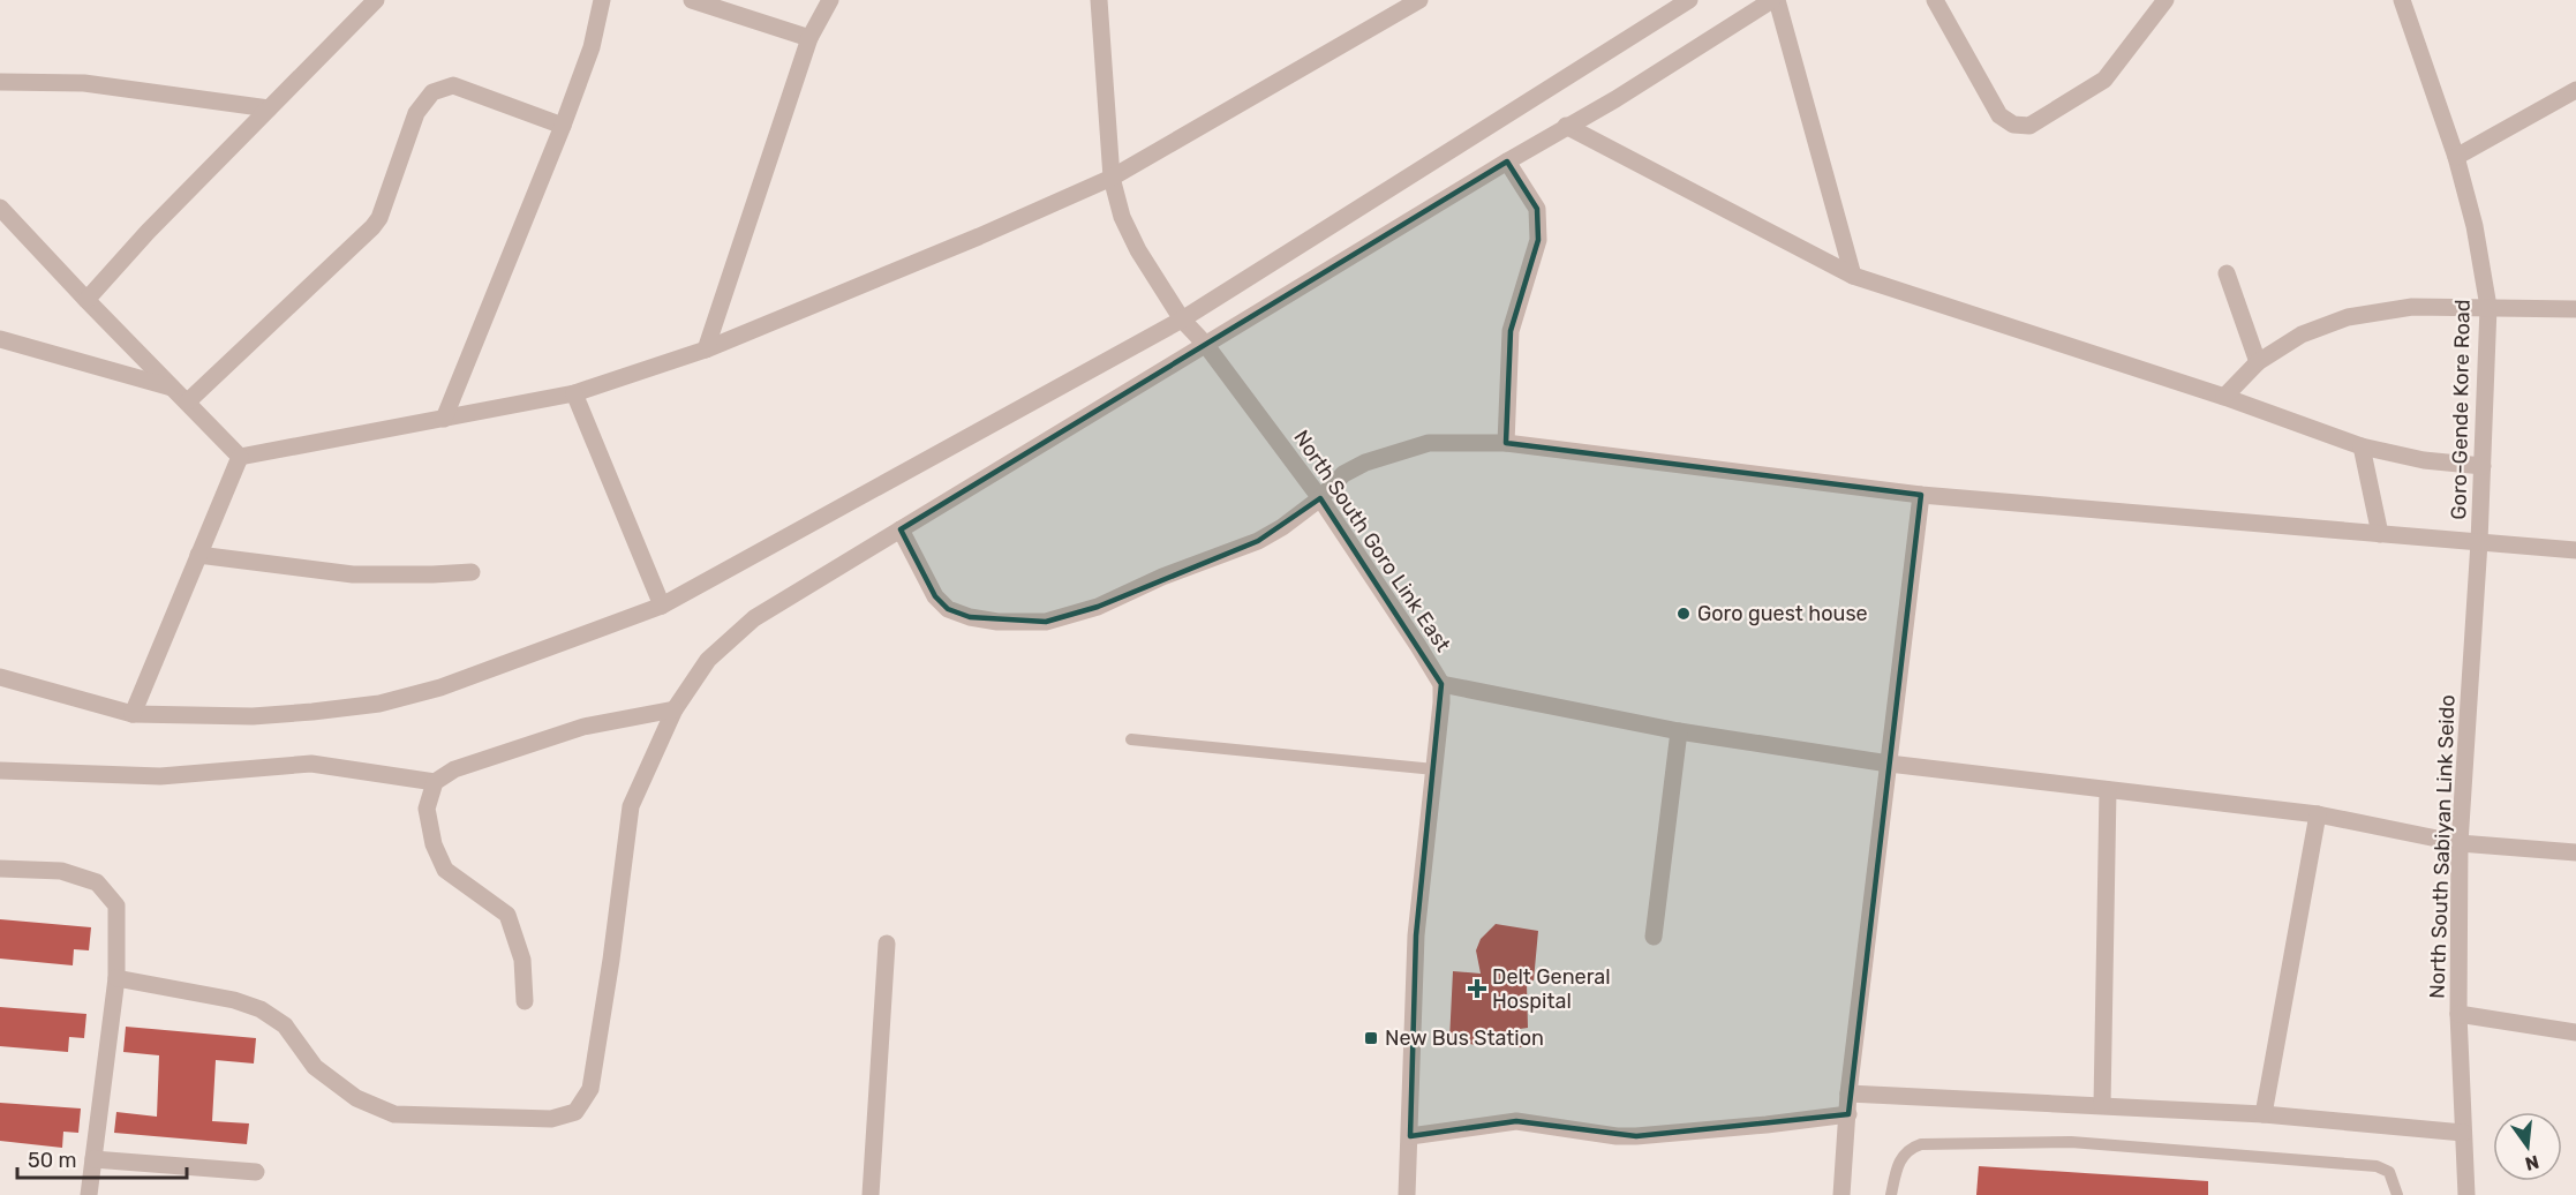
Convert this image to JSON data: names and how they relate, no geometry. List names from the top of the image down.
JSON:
{
  "streets": {
    "street": ["Goro-Gende Kore Road", "North South Goro Link East", "North South Sabiyan Link Seido"]
  },
  "crossings": [
    ["Goro-Gende Kore Road", "North South Sabiyan Link Seido"]
  ],
  "places": {
    "other": ["Goro guest house"],
    "health": ["Delt General Hospital"],
    "transit": ["New Bus Station"]
  },
  "scale_bar": "50 m",
  "north": "bottom"
}
